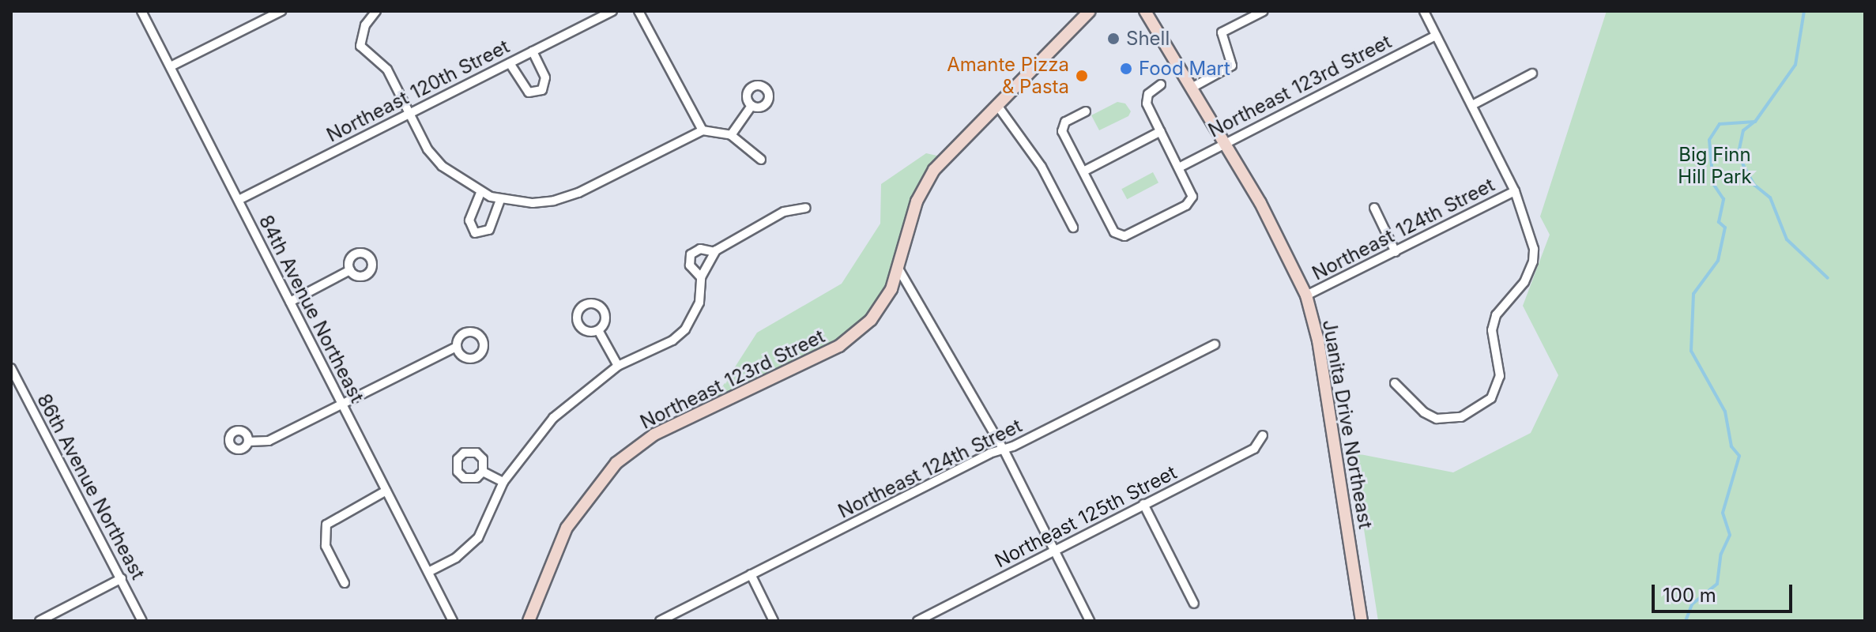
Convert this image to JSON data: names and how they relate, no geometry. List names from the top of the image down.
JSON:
{
  "streets": {
    "street": [
      "Northeast 123rd Street",
      "Northeast 120th Street",
      "Northeast 124th Street",
      "84th Avenue Northeast",
      "Juanita Drive Northeast",
      "86th Avenue Northeast",
      "Northeast 125th Street"
    ]
  },
  "crossings": [
    ["Northeast 123rd Street", "Juanita Drive Northeast"],
    ["Northeast 120th Street", "84th Avenue Northeast"],
    ["Northeast 124th Street", "Juanita Drive Northeast"]
  ],
  "parks": ["Big Finn Hill Park"],
  "places": ["Shell", "Food Mart", "Amante Pizza & Pasta"],
  "scale_bar": "100 m"
}
